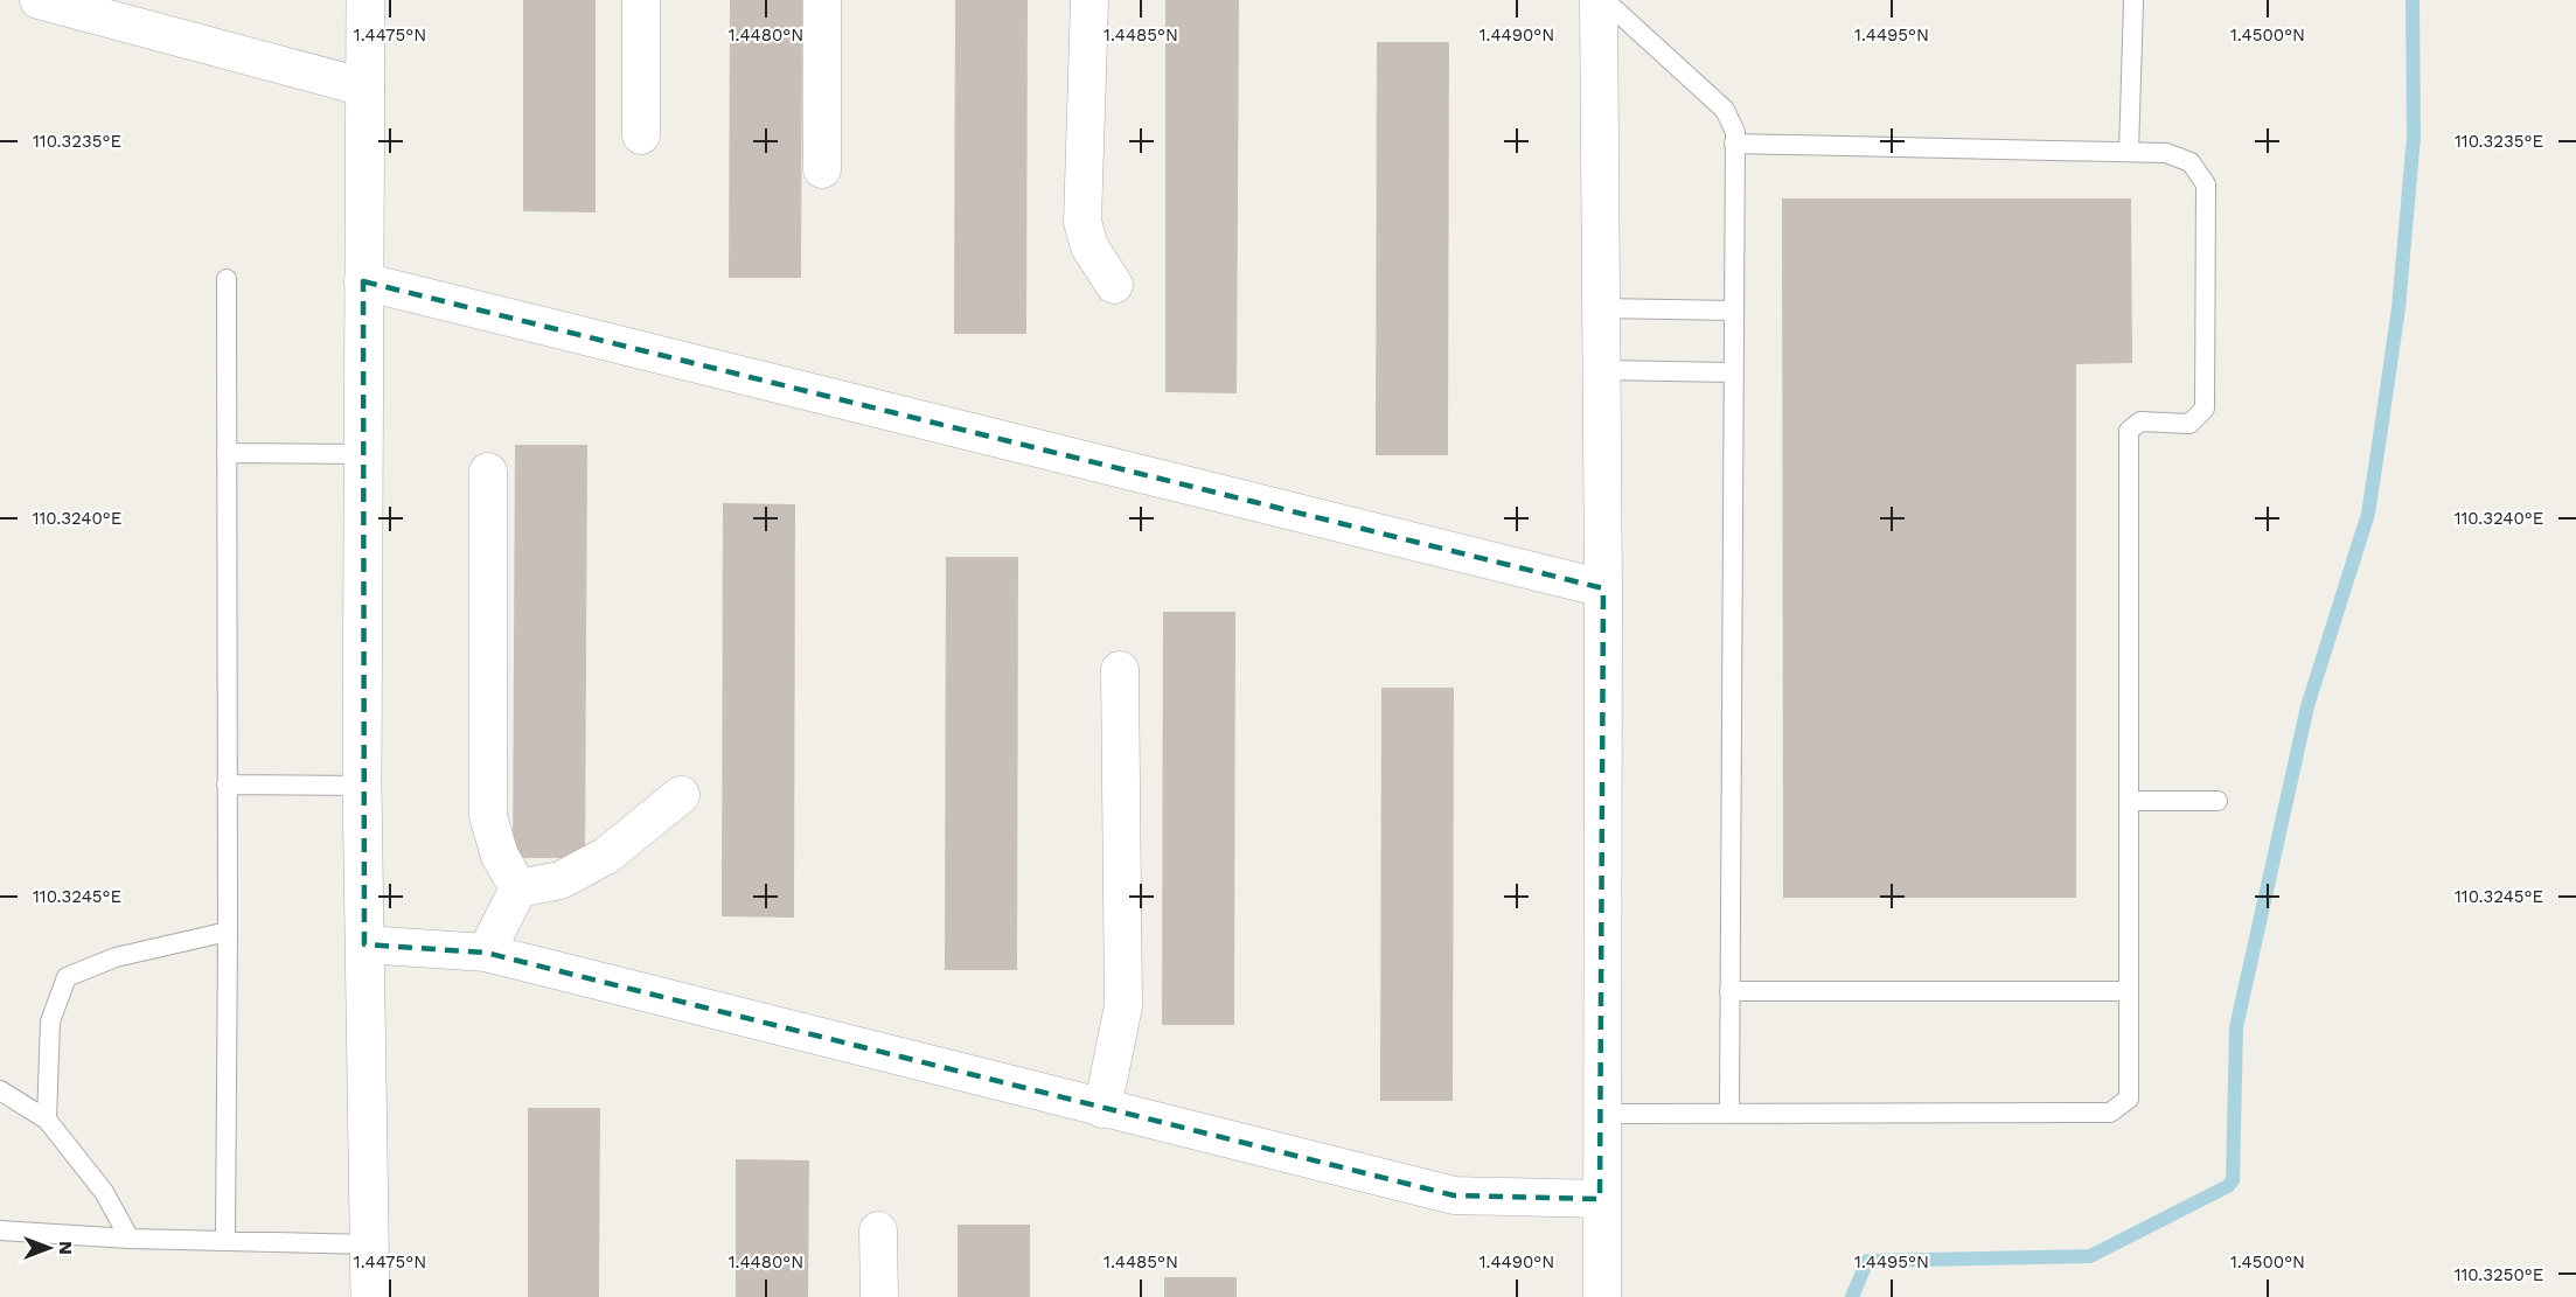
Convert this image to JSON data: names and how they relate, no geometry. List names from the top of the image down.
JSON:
{
  "north": "right",
  "coordinates": [
    "1.4475°N",
    "1.4480°N",
    "1.4485°N",
    "1.4490°N",
    "1.4495°N",
    "1.4500°N",
    "110.3235°E",
    "110.3240°E",
    "110.3245°E",
    "110.3250°E"
  ]
}
